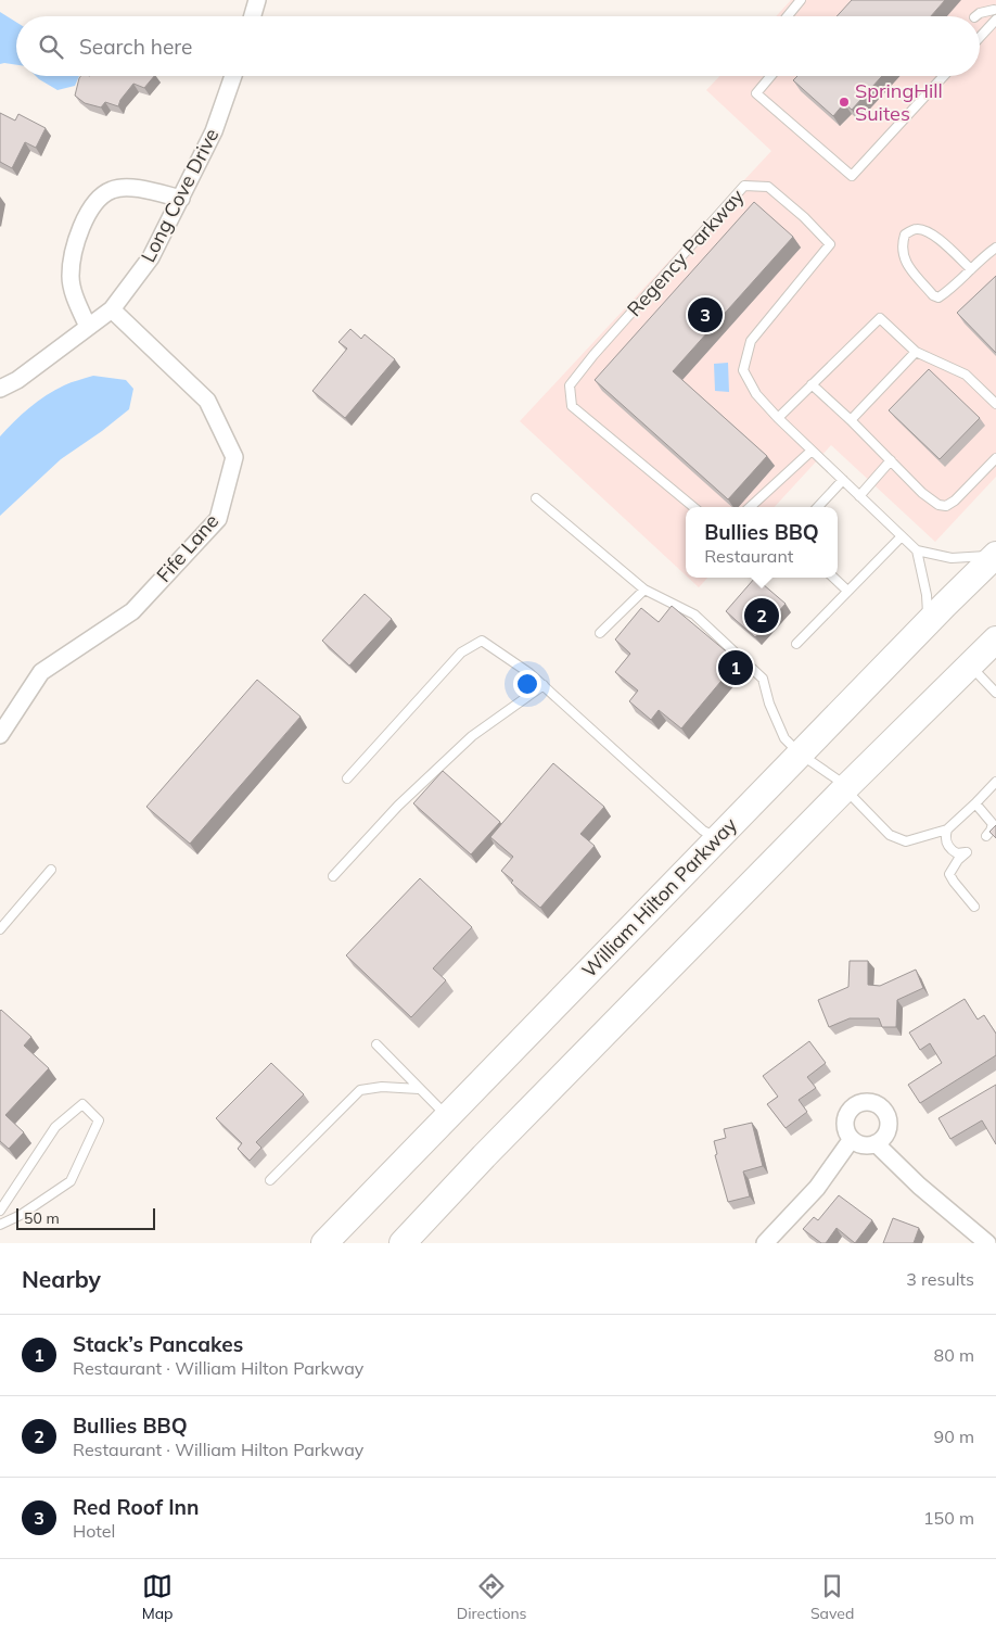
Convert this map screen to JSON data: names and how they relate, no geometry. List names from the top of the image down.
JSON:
{
  "streets": {
    "highway": ["William Hilton Parkway"],
    "street": ["Long Cove Drive", "Fife Lane"],
    "lane": ["Regency Parkway"]
  },
  "crossings": [
    ["Long Cove Drive", "Fife Lane"]
  ],
  "places": ["SpringHill Suites"],
  "scale_bar": "50 m",
  "page": {
    "search": "Search here",
    "pins": ["3", "2", "1"],
    "popup": ["Bullies BBQ", "Restaurant"],
    "scale": "50 m",
    "heading": ["Nearby", "3 results"],
    "list": [
      {
        "mark": "1",
        "name": "Stack’s Pancakes",
        "note": "Restaurant · William Hilton Parkway",
        "value": "80 m"
      },
      {
        "mark": "2",
        "name": "Bullies BBQ",
        "note": "Restaurant · William Hilton Parkway",
        "value": "90 m"
      },
      {
        "mark": "3",
        "name": "Red Roof Inn",
        "note": "Hotel",
        "value": "150 m"
      }
    ],
    "nav": ["Map", "Directions", "Saved"]
  }
}
